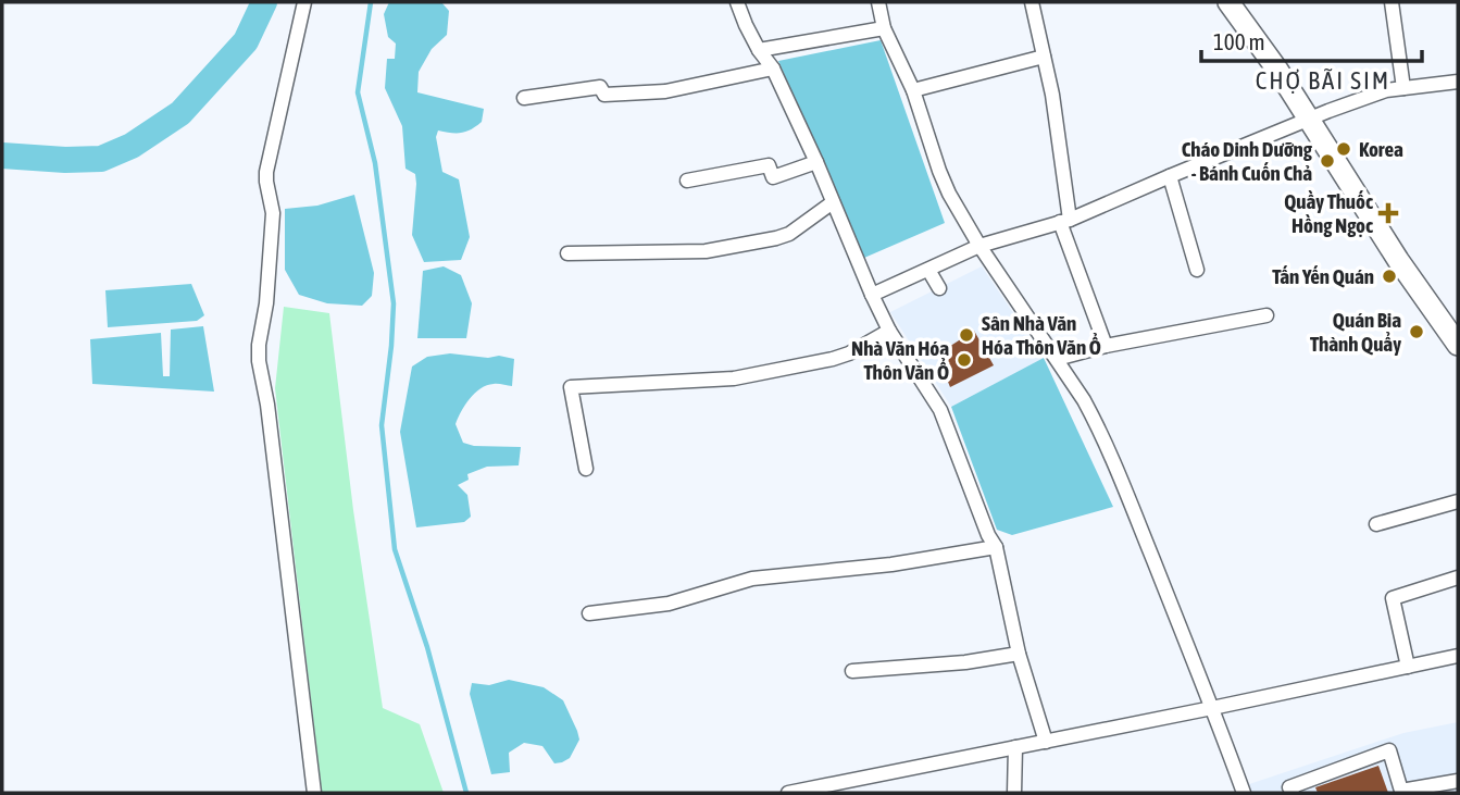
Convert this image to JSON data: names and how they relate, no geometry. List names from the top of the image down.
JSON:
{
  "districts": ["CHỢ BÃI SIM"],
  "places": {
    "other": [
      "Korea",
      "Cháo Dinh Dưỡng - Bánh Cuốn Chả",
      "Tấn Yến Quán",
      "Quán Bia Thành Quẩy",
      "Sân Nhà Văn Hóa Thôn Văn Ổ",
      "Nhà Văn Hóa Thôn Văn Ổ"
    ],
    "health": ["Quầy Thuốc Hồng Ngọc"]
  },
  "scale_bar": "100 m"
}
